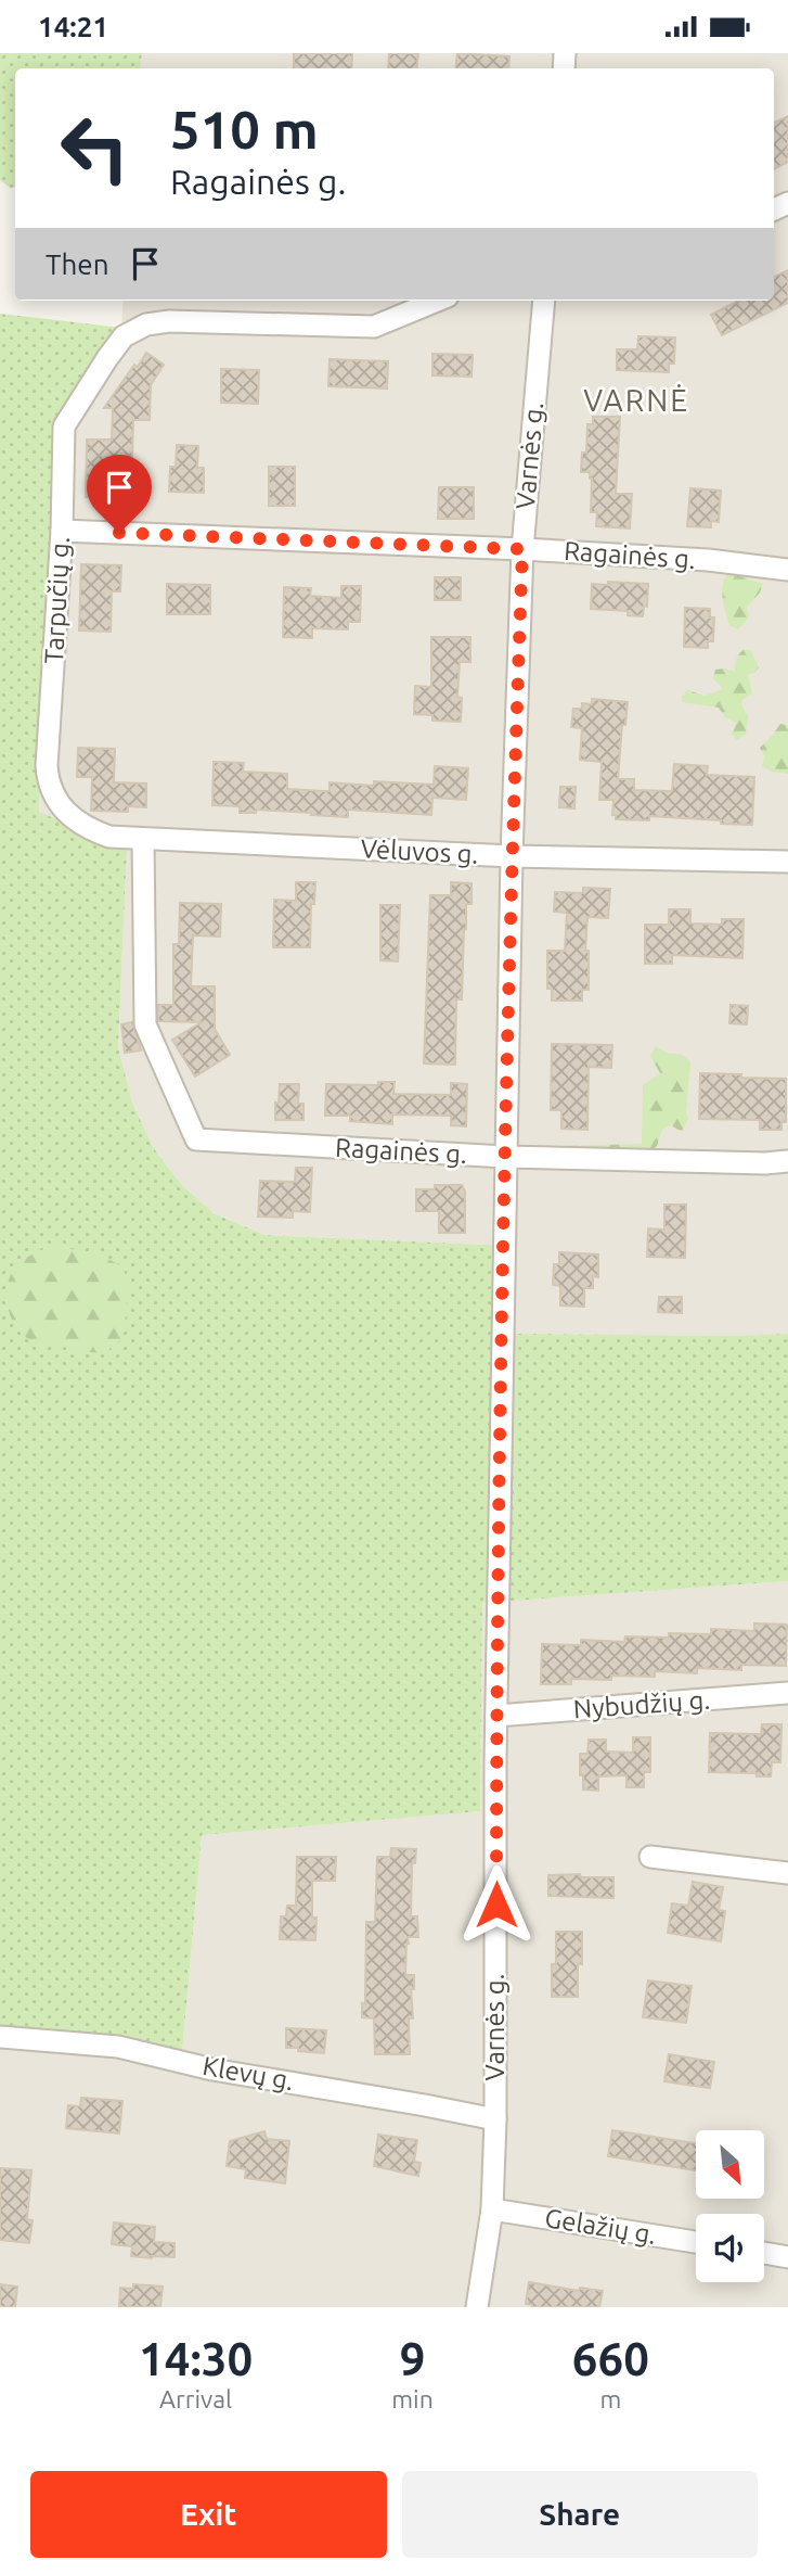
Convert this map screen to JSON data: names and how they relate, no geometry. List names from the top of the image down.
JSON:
{
  "streets": {
    "street": [
      "Varnės g.",
      "Ragainės g.",
      "Tarpučių g.",
      "Vėluvos g.",
      "Nybudžių g.",
      "Klevų g.",
      "Gelažių g."
    ]
  },
  "crossings": [
    ["Varnės g.", "Ragainės g."],
    ["Varnės g.", "Vėluvos g."],
    ["Varnės g.", "Nybudžių g."],
    ["Varnės g.", "Klevų g."],
    ["Varnės g.", "Gelažių g."],
    ["Ragainės g.", "Tarpučių g."],
    ["Ragainės g.", "Vėluvos g."],
    ["Tarpučių g.", "Vėluvos g."]
  ],
  "districts": ["VARNĖ"],
  "north": "bottom right",
  "page": {
    "status": "14:21",
    "turn": ["510 m", "Ragainės g."],
    "then": "Then",
    "eta": [
      "14:30",
      "Arrival",
      "9",
      "min",
      "660",
      "m"
    ],
    "buttons": ["Exit", "Share"]
  }
}
